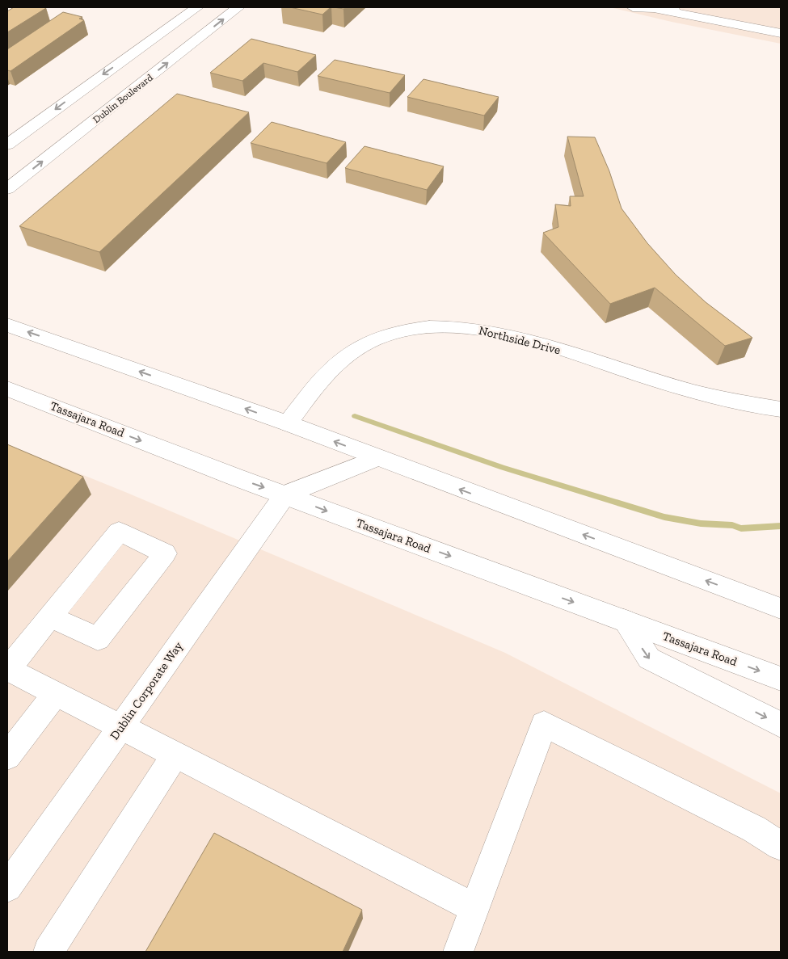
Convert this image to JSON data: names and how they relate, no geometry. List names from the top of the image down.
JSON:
{
  "streets": {
    "main road": [
      "Dublin Boulevard",
      "Northside Drive",
      "Tassajara Road",
      "Dublin Corporate Way"
    ]
  },
  "crossings": [
    ["Tassajara Road", "Dublin Corporate Way"]
  ]
}
